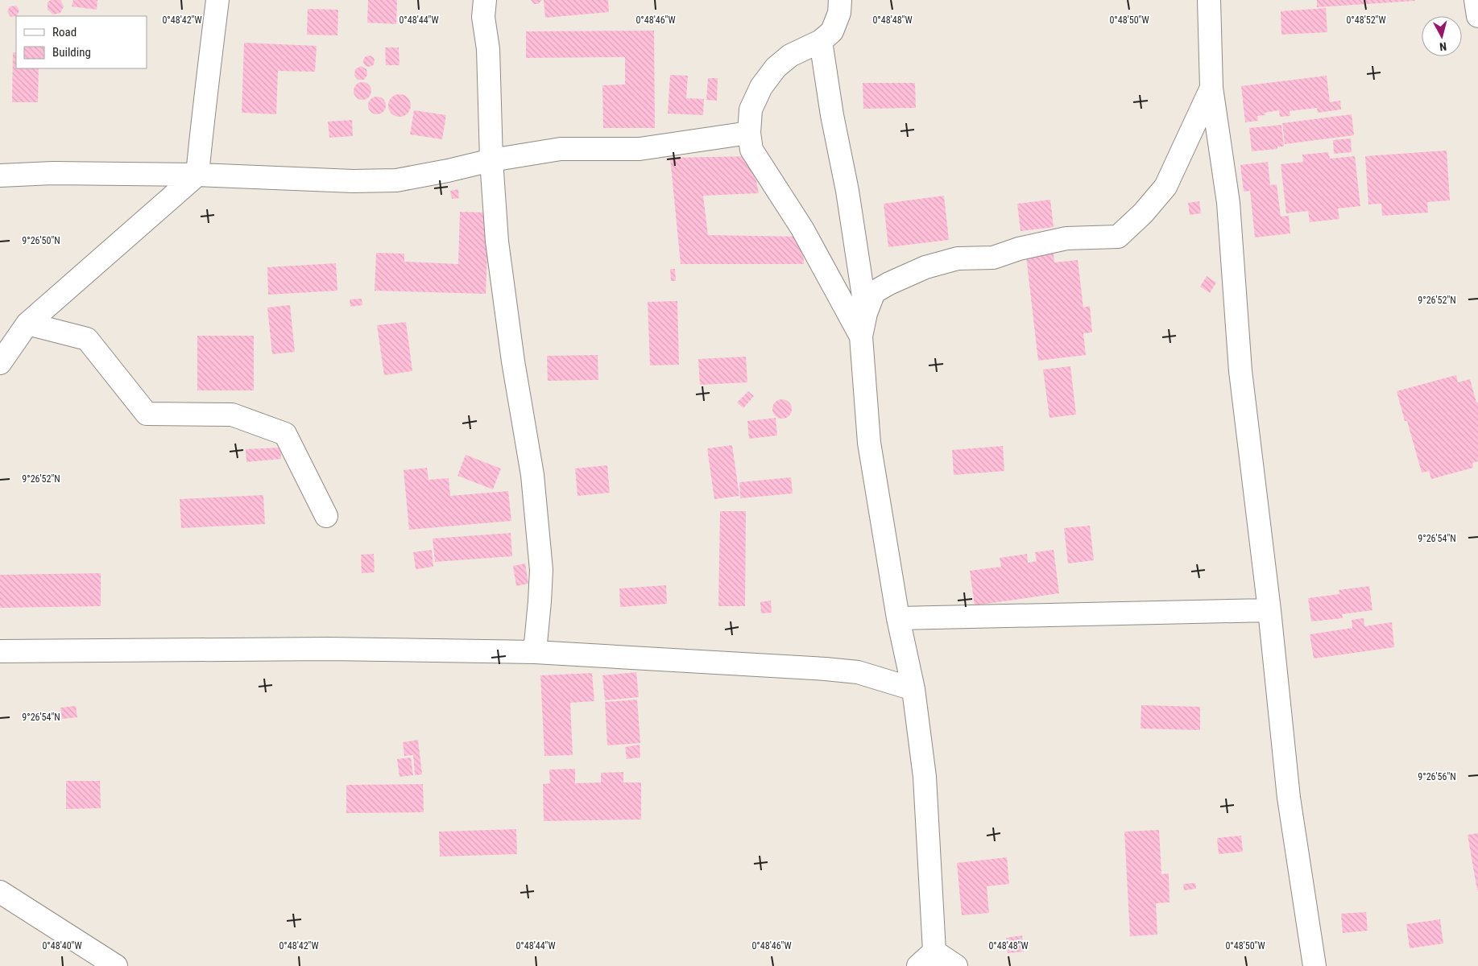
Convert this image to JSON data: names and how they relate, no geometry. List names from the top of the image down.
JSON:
{
  "legend": ["Road", "Building"],
  "north": "bottom",
  "coordinates": [
    "0°48'42\"W",
    "0°48'44\"W",
    "0°48'46\"W",
    "0°48'48\"W",
    "0°48'50\"W",
    "0°48'52\"W",
    "9°26'50\"N",
    "9°26'52\"N",
    "9°26'54\"N",
    "9°26'56\"N",
    "0°48'40\"W"
  ]
}
